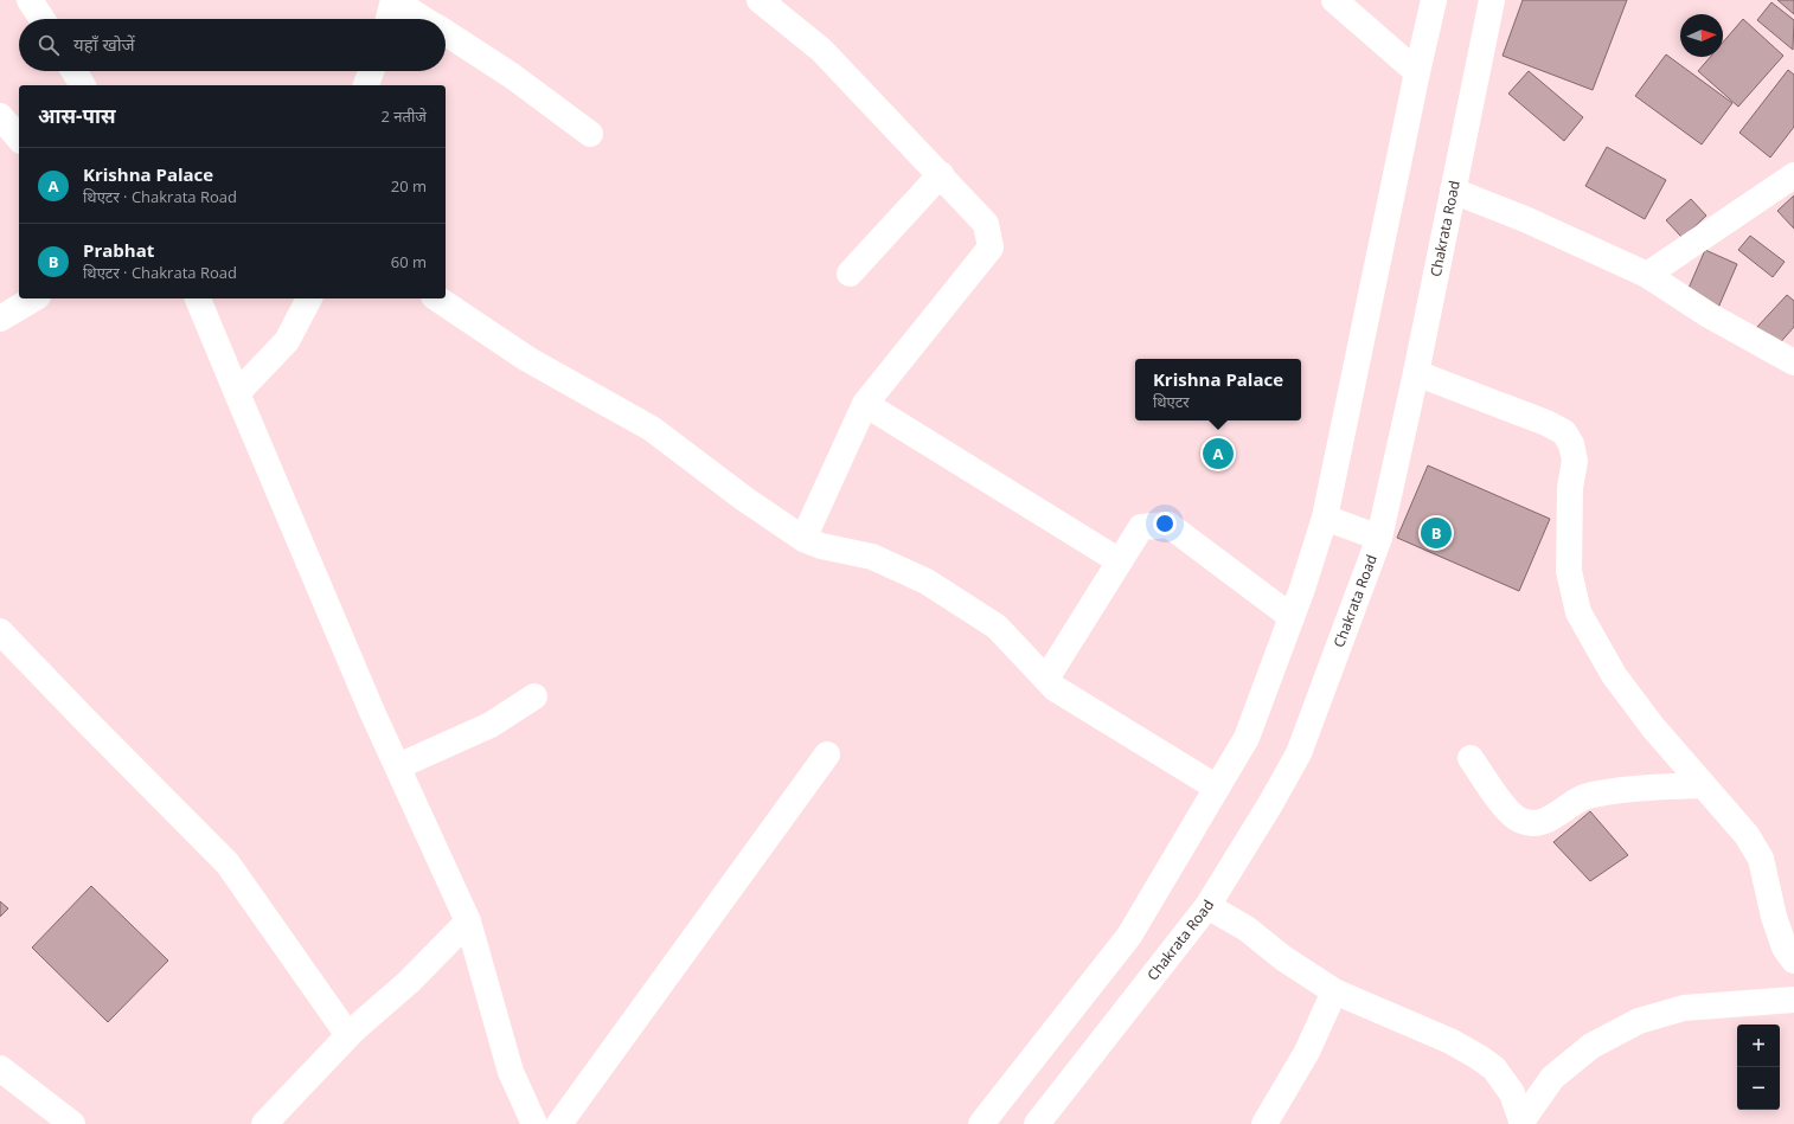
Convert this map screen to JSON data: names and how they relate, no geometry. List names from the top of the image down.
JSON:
{
  "streets": {
    "street": ["Chakrata Road"]
  },
  "north": "right",
  "page": {
    "search": "यहाँ खोजें",
    "heading": ["आस-पास", "2 नतीजे"],
    "list": [
      {
        "mark": "A",
        "name": "Krishna Palace",
        "note": "थिएटर · Chakrata Road",
        "value": "20 m"
      },
      {
        "mark": "B",
        "name": "Prabhat",
        "note": "थिएटर · Chakrata Road",
        "value": "60 m"
      }
    ],
    "popup": ["Krishna Palace", "थिएटर"],
    "pins": ["A", "B"],
    "map_buttons": ["+", "−"]
  }
}
